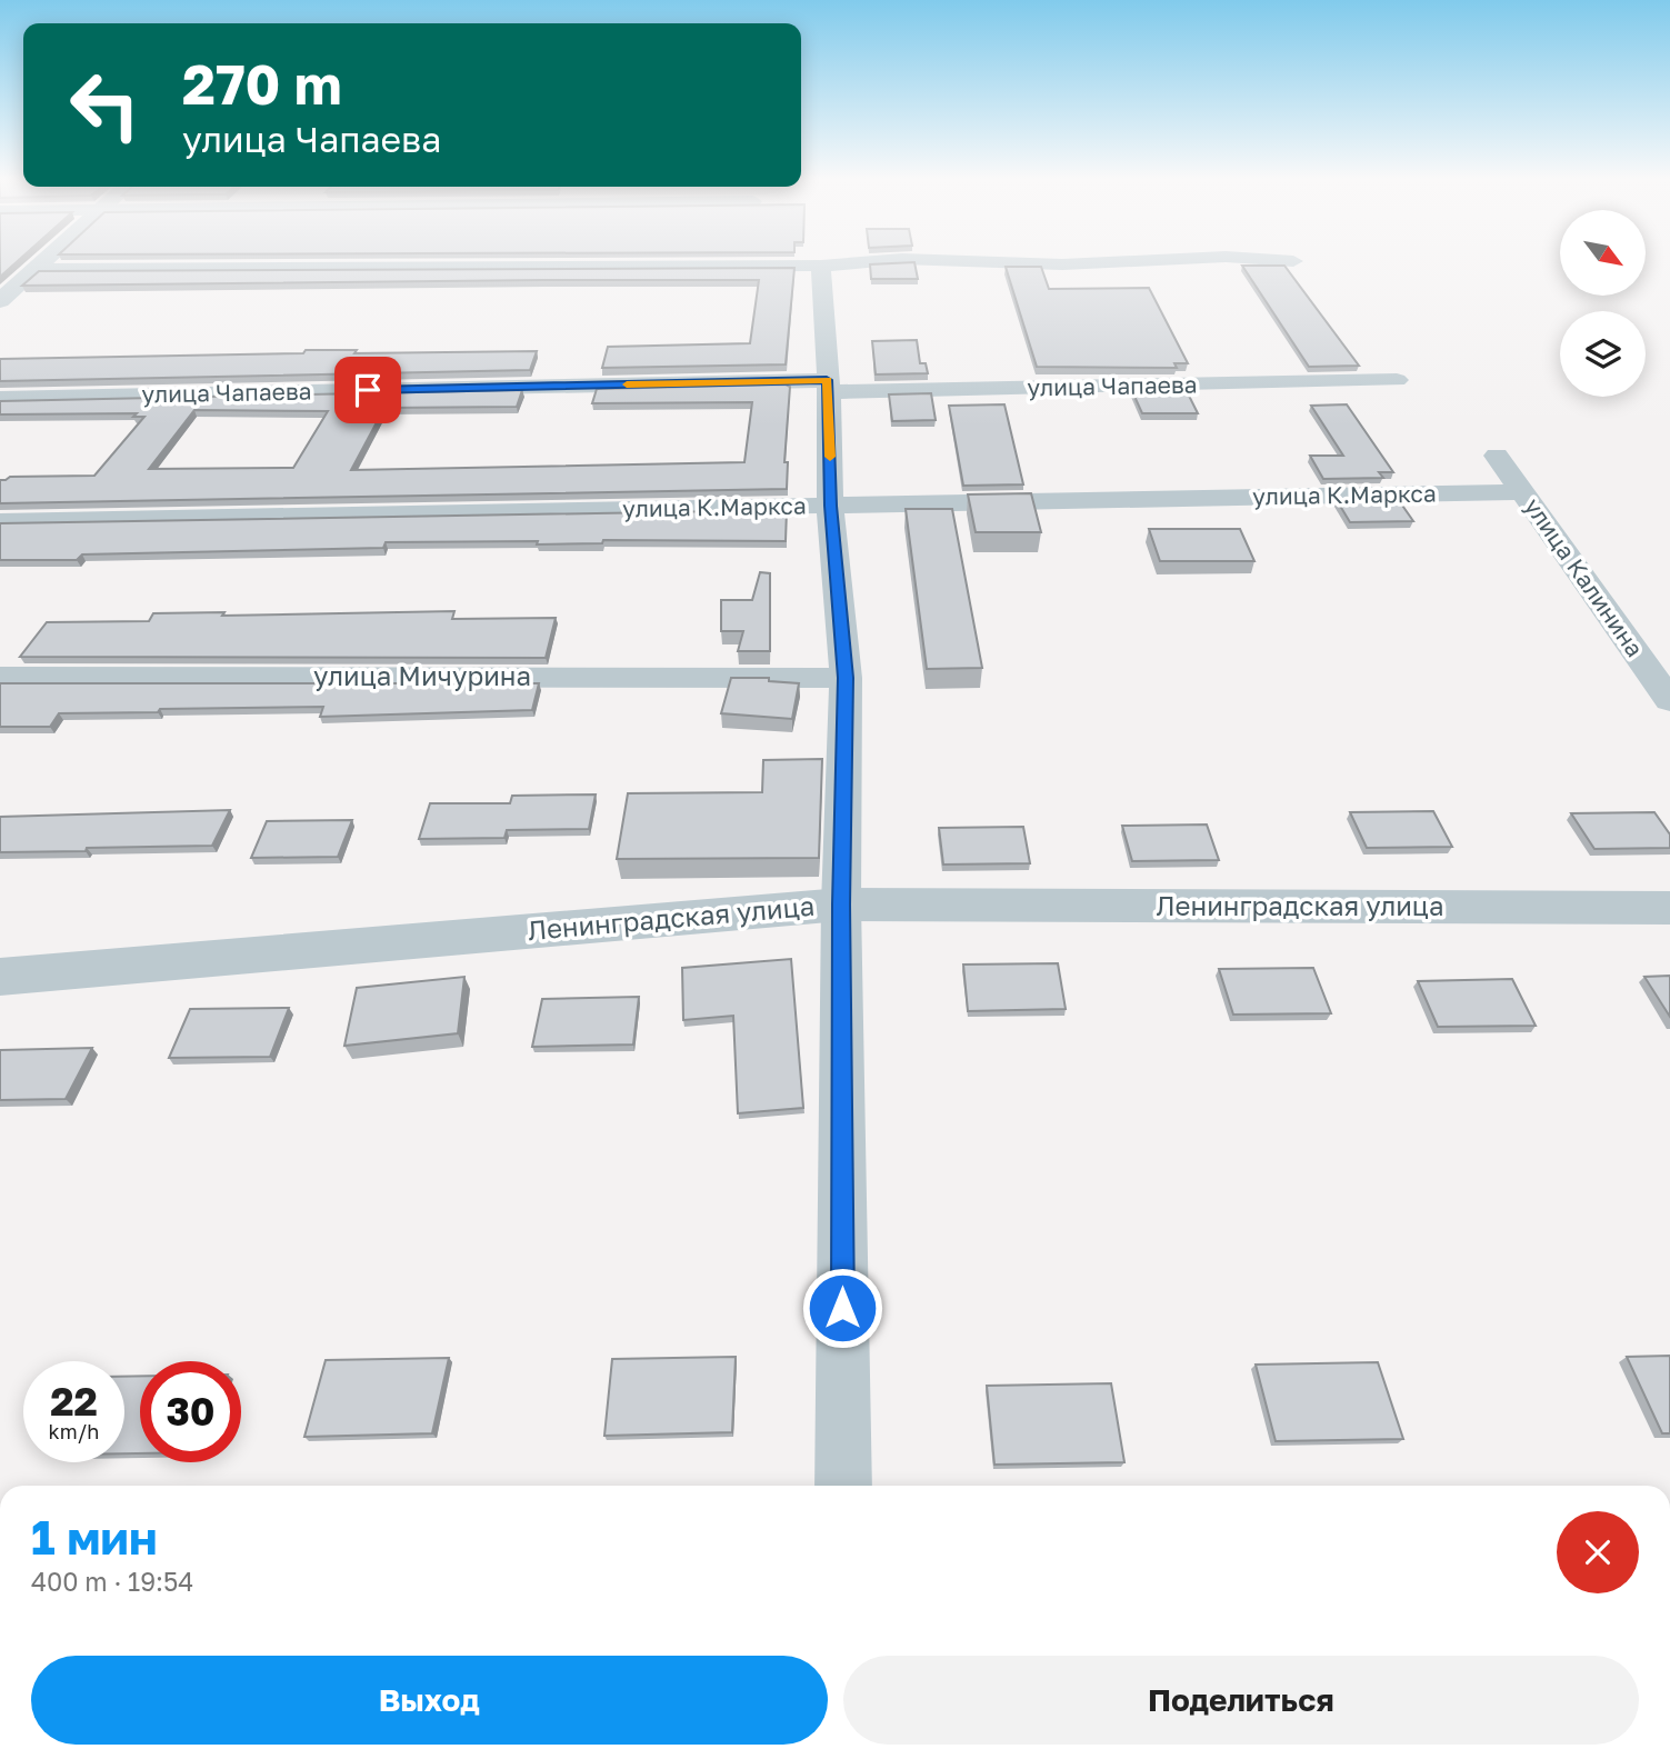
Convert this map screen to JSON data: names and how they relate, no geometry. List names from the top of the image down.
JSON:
{
  "streets": {
    "street": [
      "улица Чапаева",
      "улица К.Маркса",
      "улица Калинина",
      "улица Мичурина",
      "Ленинградская улица"
    ]
  },
  "crossings": [
    ["улица К.Маркса", "улица Калинина"]
  ],
  "north": "bottom right",
  "page": {
    "turn": ["270 m", "улица Чапаева"],
    "speed": "22 km/h",
    "limit": "30",
    "heading": ["1 мин", "400 m · 19:54"],
    "buttons": ["Выход", "Поделиться"]
  }
}
